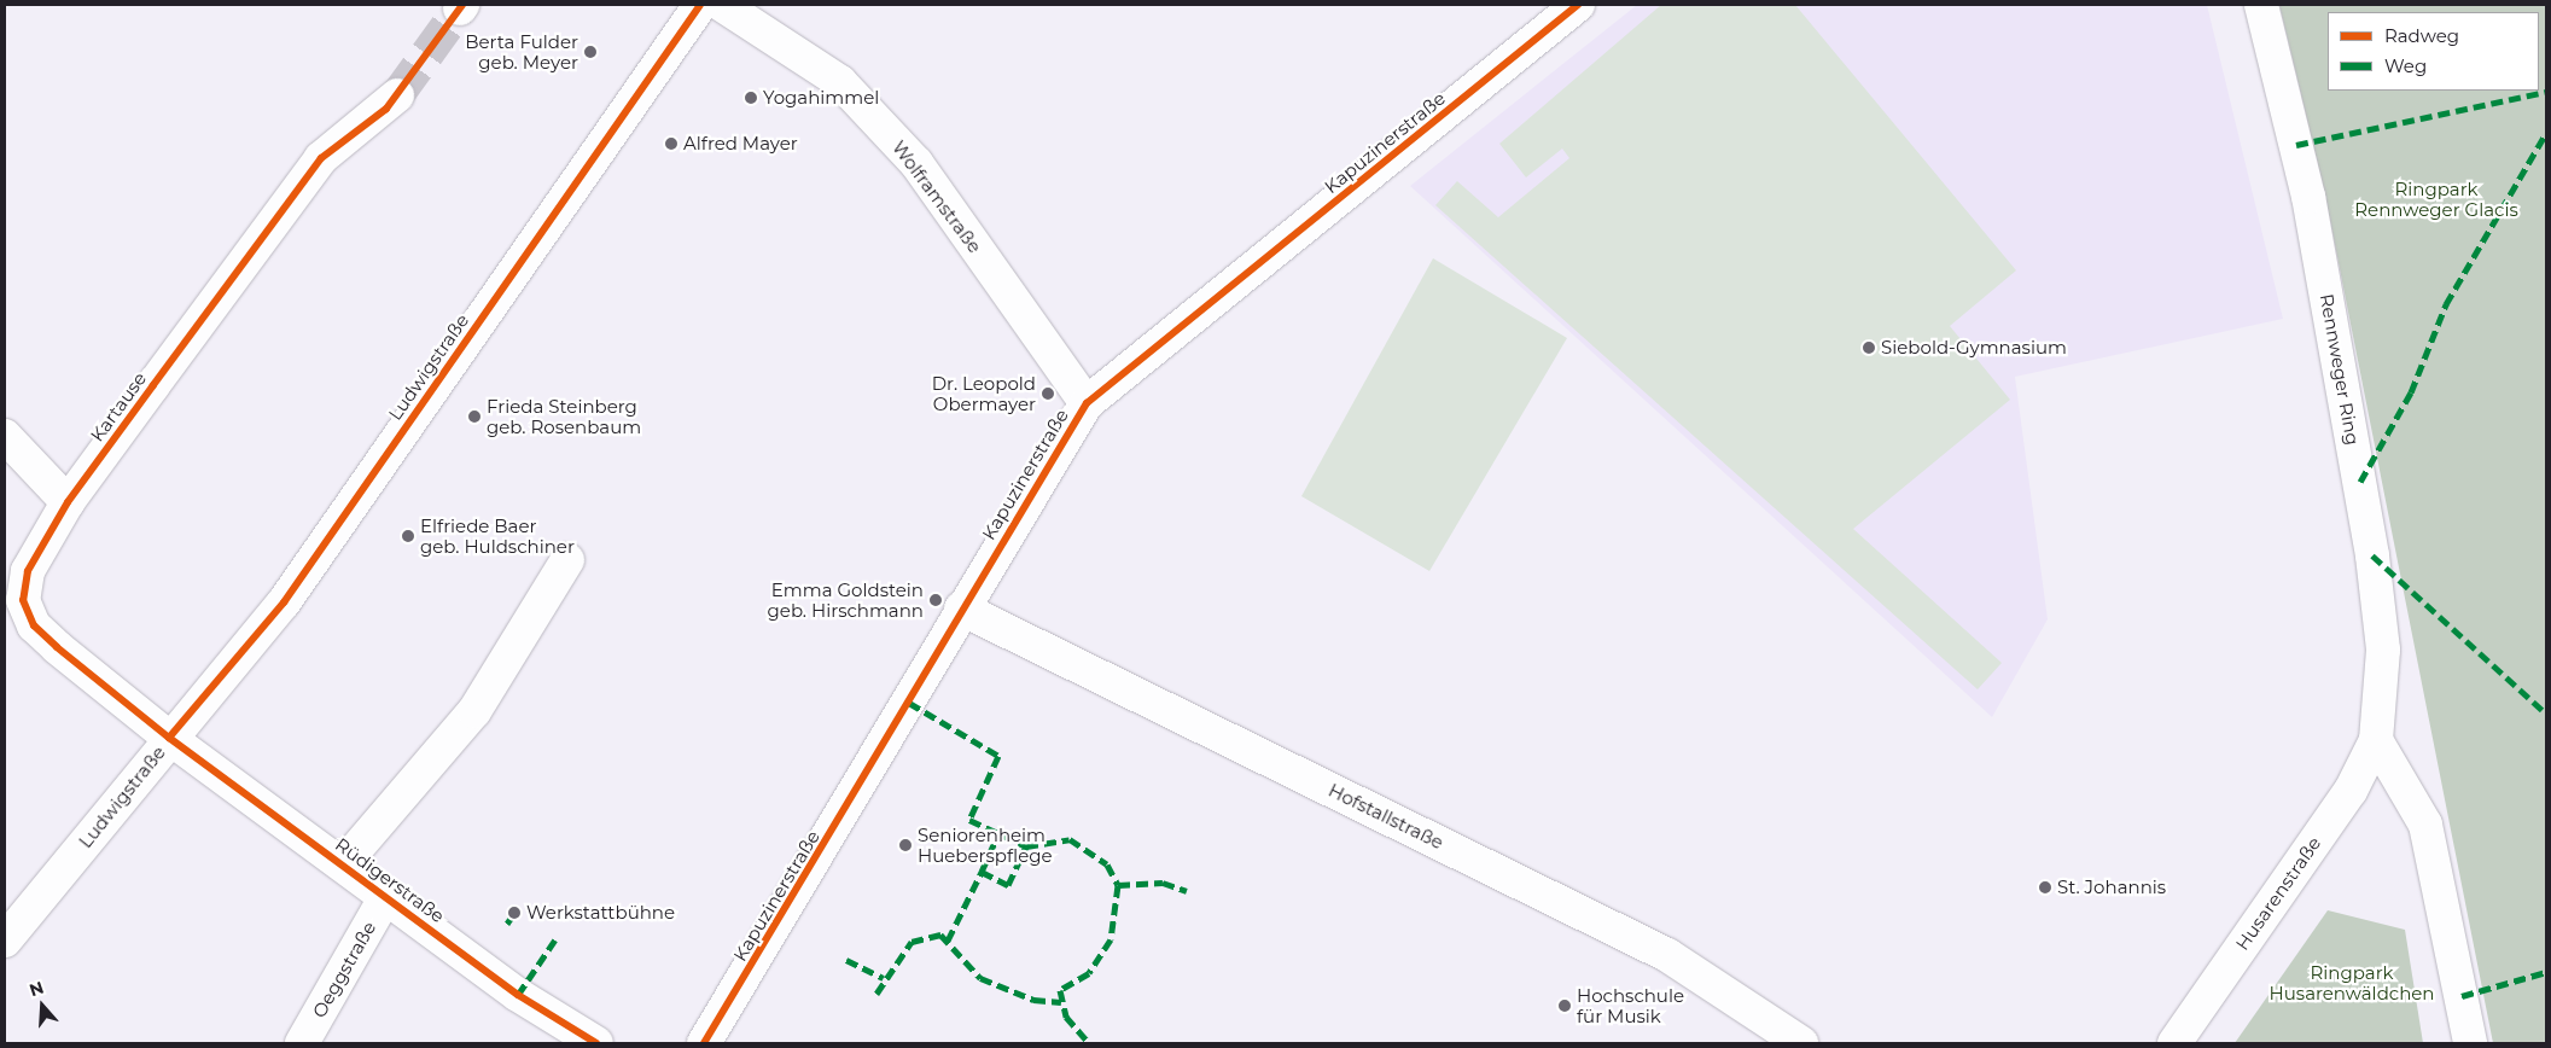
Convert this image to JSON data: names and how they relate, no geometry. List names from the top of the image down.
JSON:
{
  "streets": {
    "street": [
      "Kapuzinerstraße",
      "Wolframstraße",
      "Ludwigstraße",
      "Rennweger Ring",
      "Kartause",
      "Hofstallstraße",
      "Rüdigerstraße",
      "Husarenstraße",
      "Oeggstraße"
    ]
  },
  "crossings": [
    ["Kapuzinerstraße", "Wolframstraße"],
    ["Kapuzinerstraße", "Hofstallstraße"],
    ["Ludwigstraße", "Kartause"],
    ["Ludwigstraße", "Rüdigerstraße"],
    ["Rennweger Ring", "Husarenstraße"],
    ["Kartause", "Rüdigerstraße"],
    ["Rüdigerstraße", "Oeggstraße"]
  ],
  "parks": ["Ringpark Rennweger Glacis", "Ringpark Husarenwäldchen"],
  "places": [
    "Berta Fulder geb. Meyer",
    "Yogahimmel",
    "Alfred Mayer",
    "Siebold-Gymnasium",
    "Dr. Leopold Obermayer",
    "Frieda Steinberg geb. Rosenbaum",
    "Elfriede Baer geb. Huldschiner",
    "Emma Goldstein geb. Hirschmann",
    "Seniorenheim Hueberspflege",
    "St. Johannis",
    "Werkstattbühne",
    "Hochschule für Musik"
  ],
  "legend": ["Radweg", "Weg"],
  "north": "top"
}
